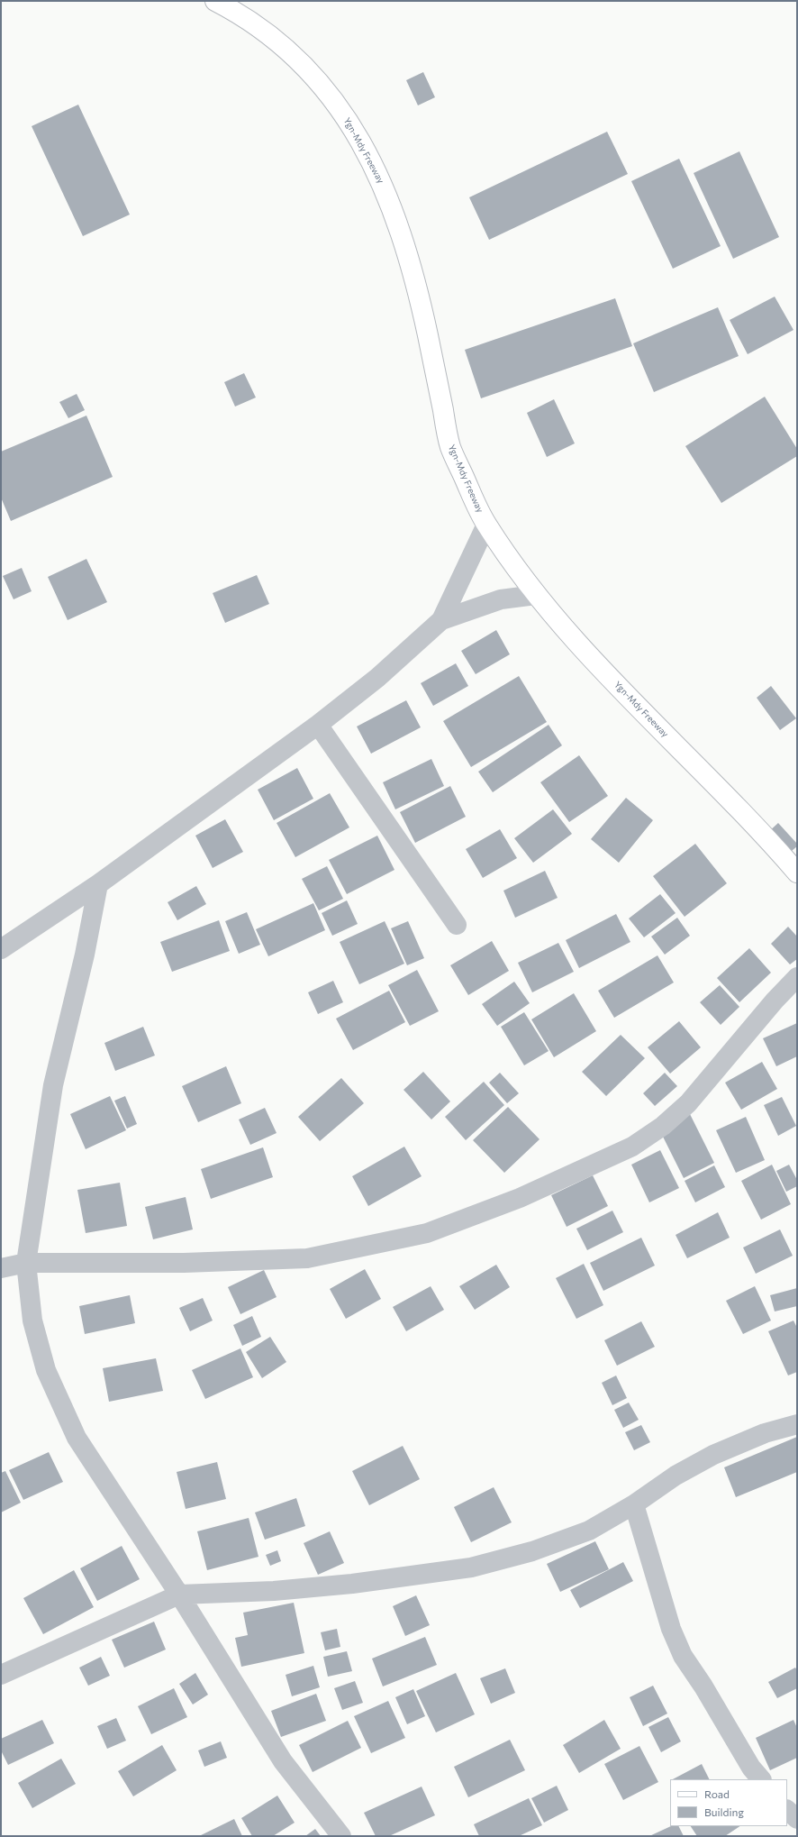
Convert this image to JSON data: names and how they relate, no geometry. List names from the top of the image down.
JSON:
{
  "streets": {
    "main road": ["Ygn-Mdy Freeway"]
  },
  "legend": ["Road", "Building"]
}
